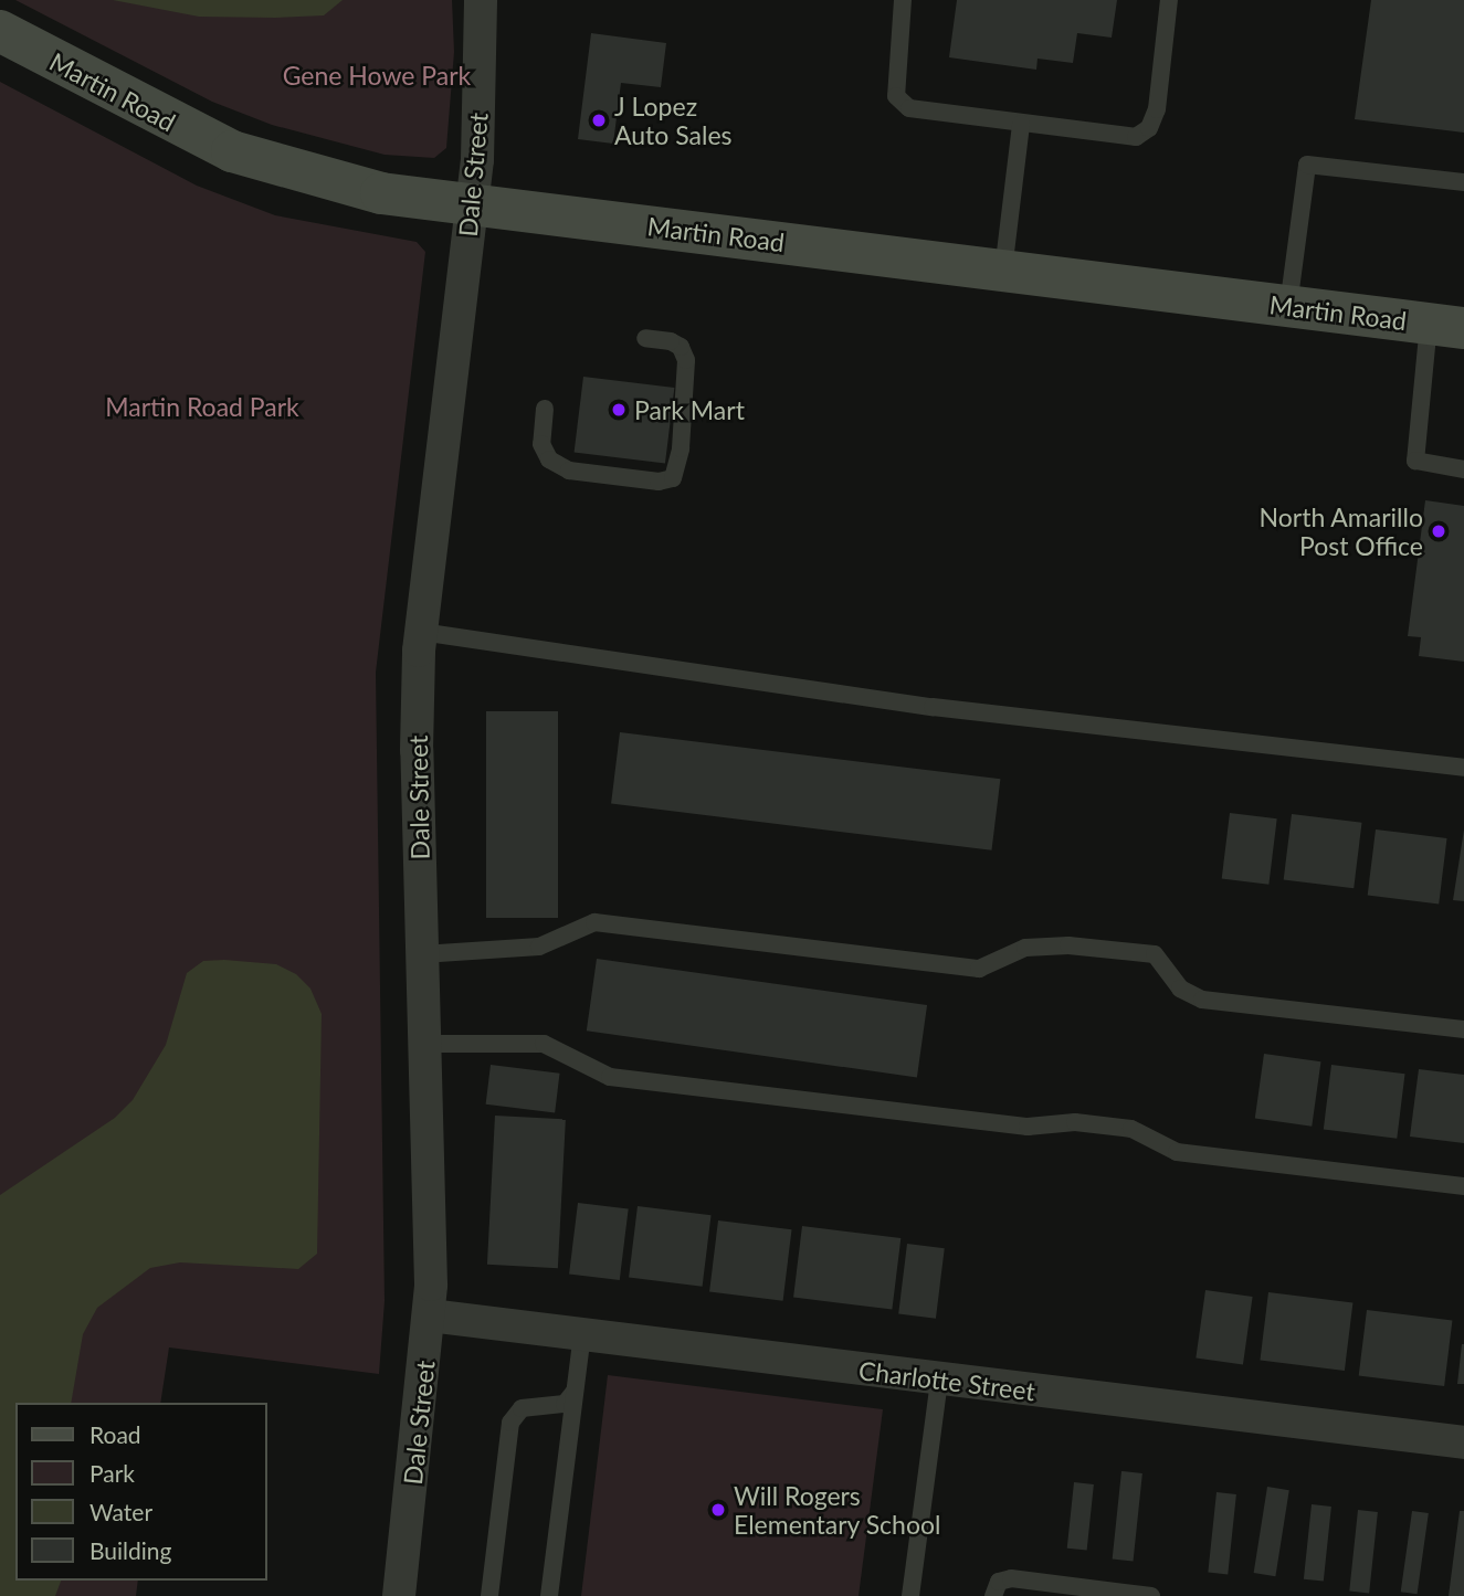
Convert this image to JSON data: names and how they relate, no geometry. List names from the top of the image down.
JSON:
{
  "streets": {
    "street": ["Martin Road", "Dale Street", "Charlotte Street"]
  },
  "crossings": [
    ["Martin Road", "Dale Street"],
    ["Dale Street", "Charlotte Street"]
  ],
  "parks": ["Gene Howe Park", "Martin Road Park"],
  "places": [
    "J Lopez Auto Sales",
    "Park Mart",
    "North Amarillo Post Office",
    "Will Rogers Elementary School"
  ],
  "legend": [
    "Road",
    "Park",
    "Water",
    "Building"
  ]
}
